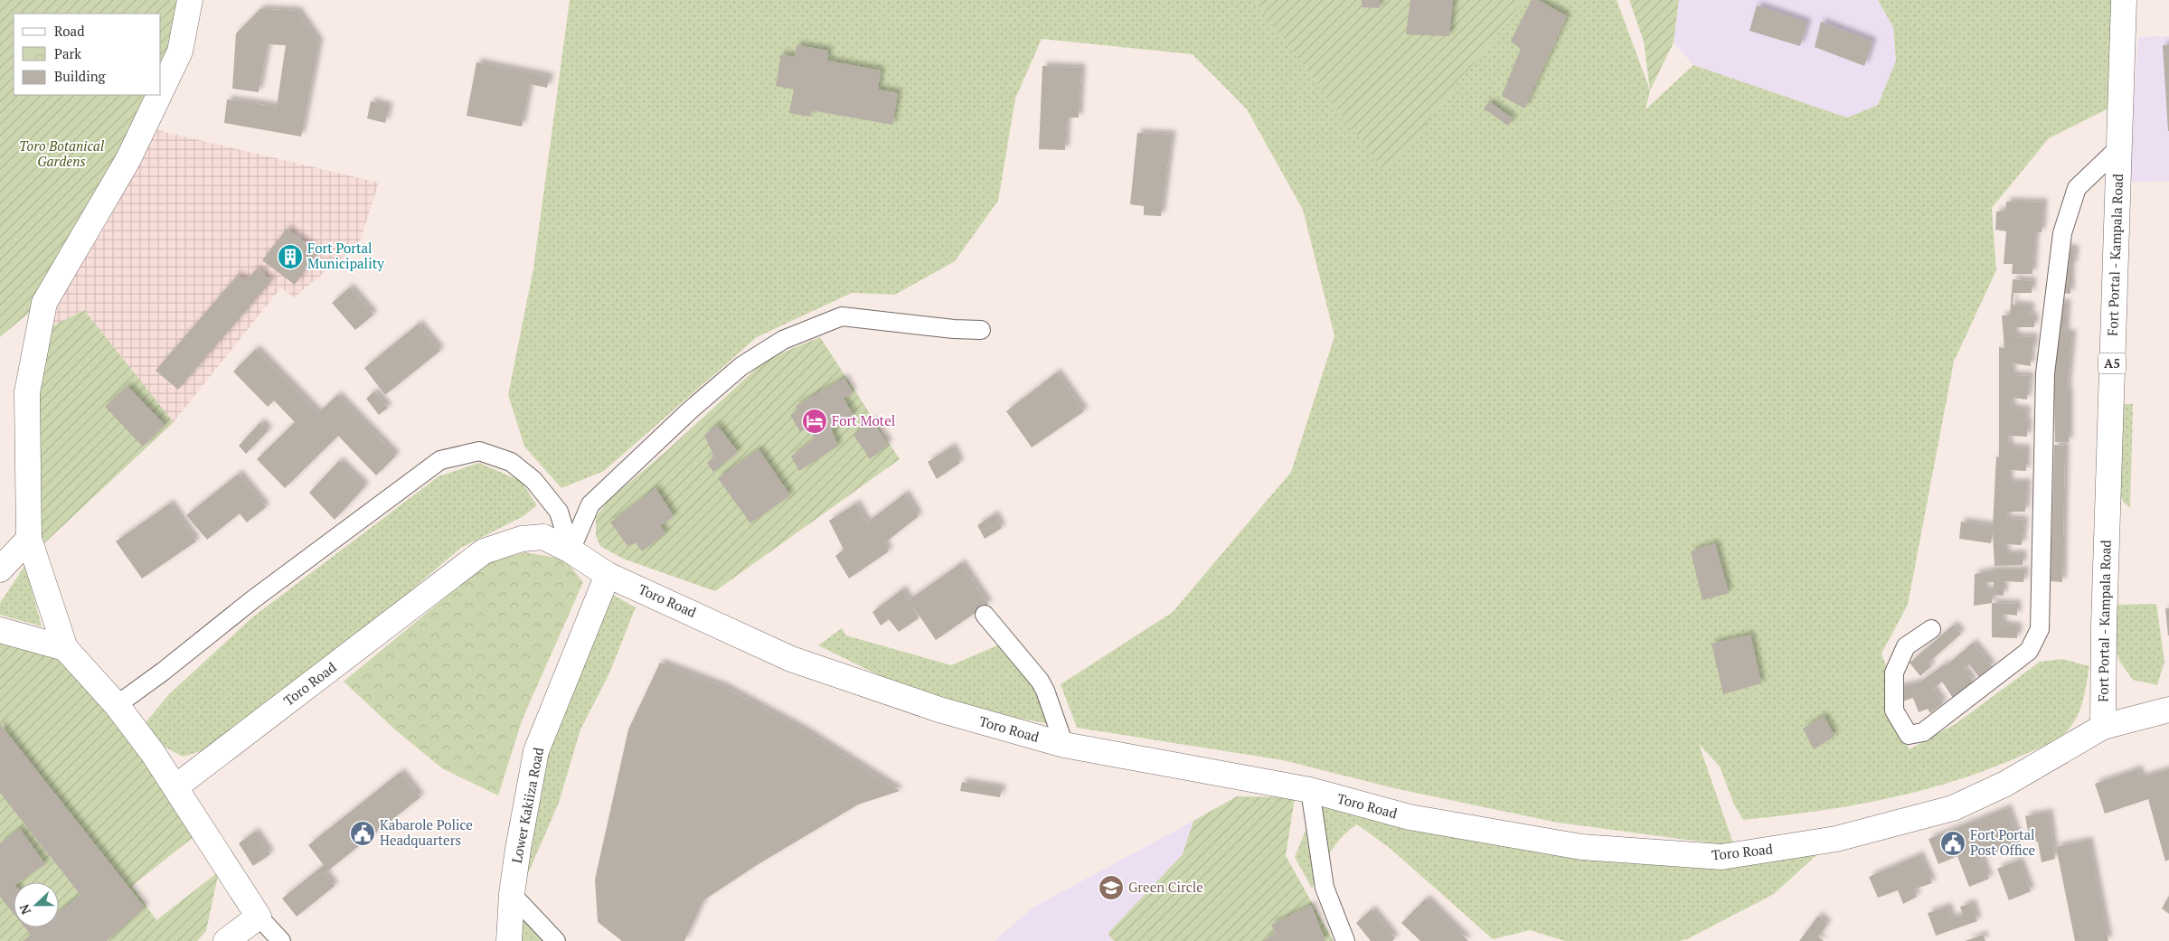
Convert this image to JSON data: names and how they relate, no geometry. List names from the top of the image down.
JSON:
{
  "streets": {
    "main road": [
      "Fort Portal - Kampala Road",
      "A5",
      "Toro Road",
      "Lower Kakiiza Road"
    ]
  },
  "crossings": [
    ["Fort Portal - Kampala Road", "Toro Road"],
    ["Toro Road", "Lower Kakiiza Road"]
  ],
  "parks": ["Toro Botanical Gardens"],
  "places": {
    "building": ["Fort Portal Municipality"],
    "hotel": ["Fort Motel"],
    "public building": ["Kabarole Police Headquarters", "Fort Portal Post Office"],
    "school or university": ["Green Circle"]
  },
  "legend": ["Road", "Park", "Building"],
  "north": "left"
}
